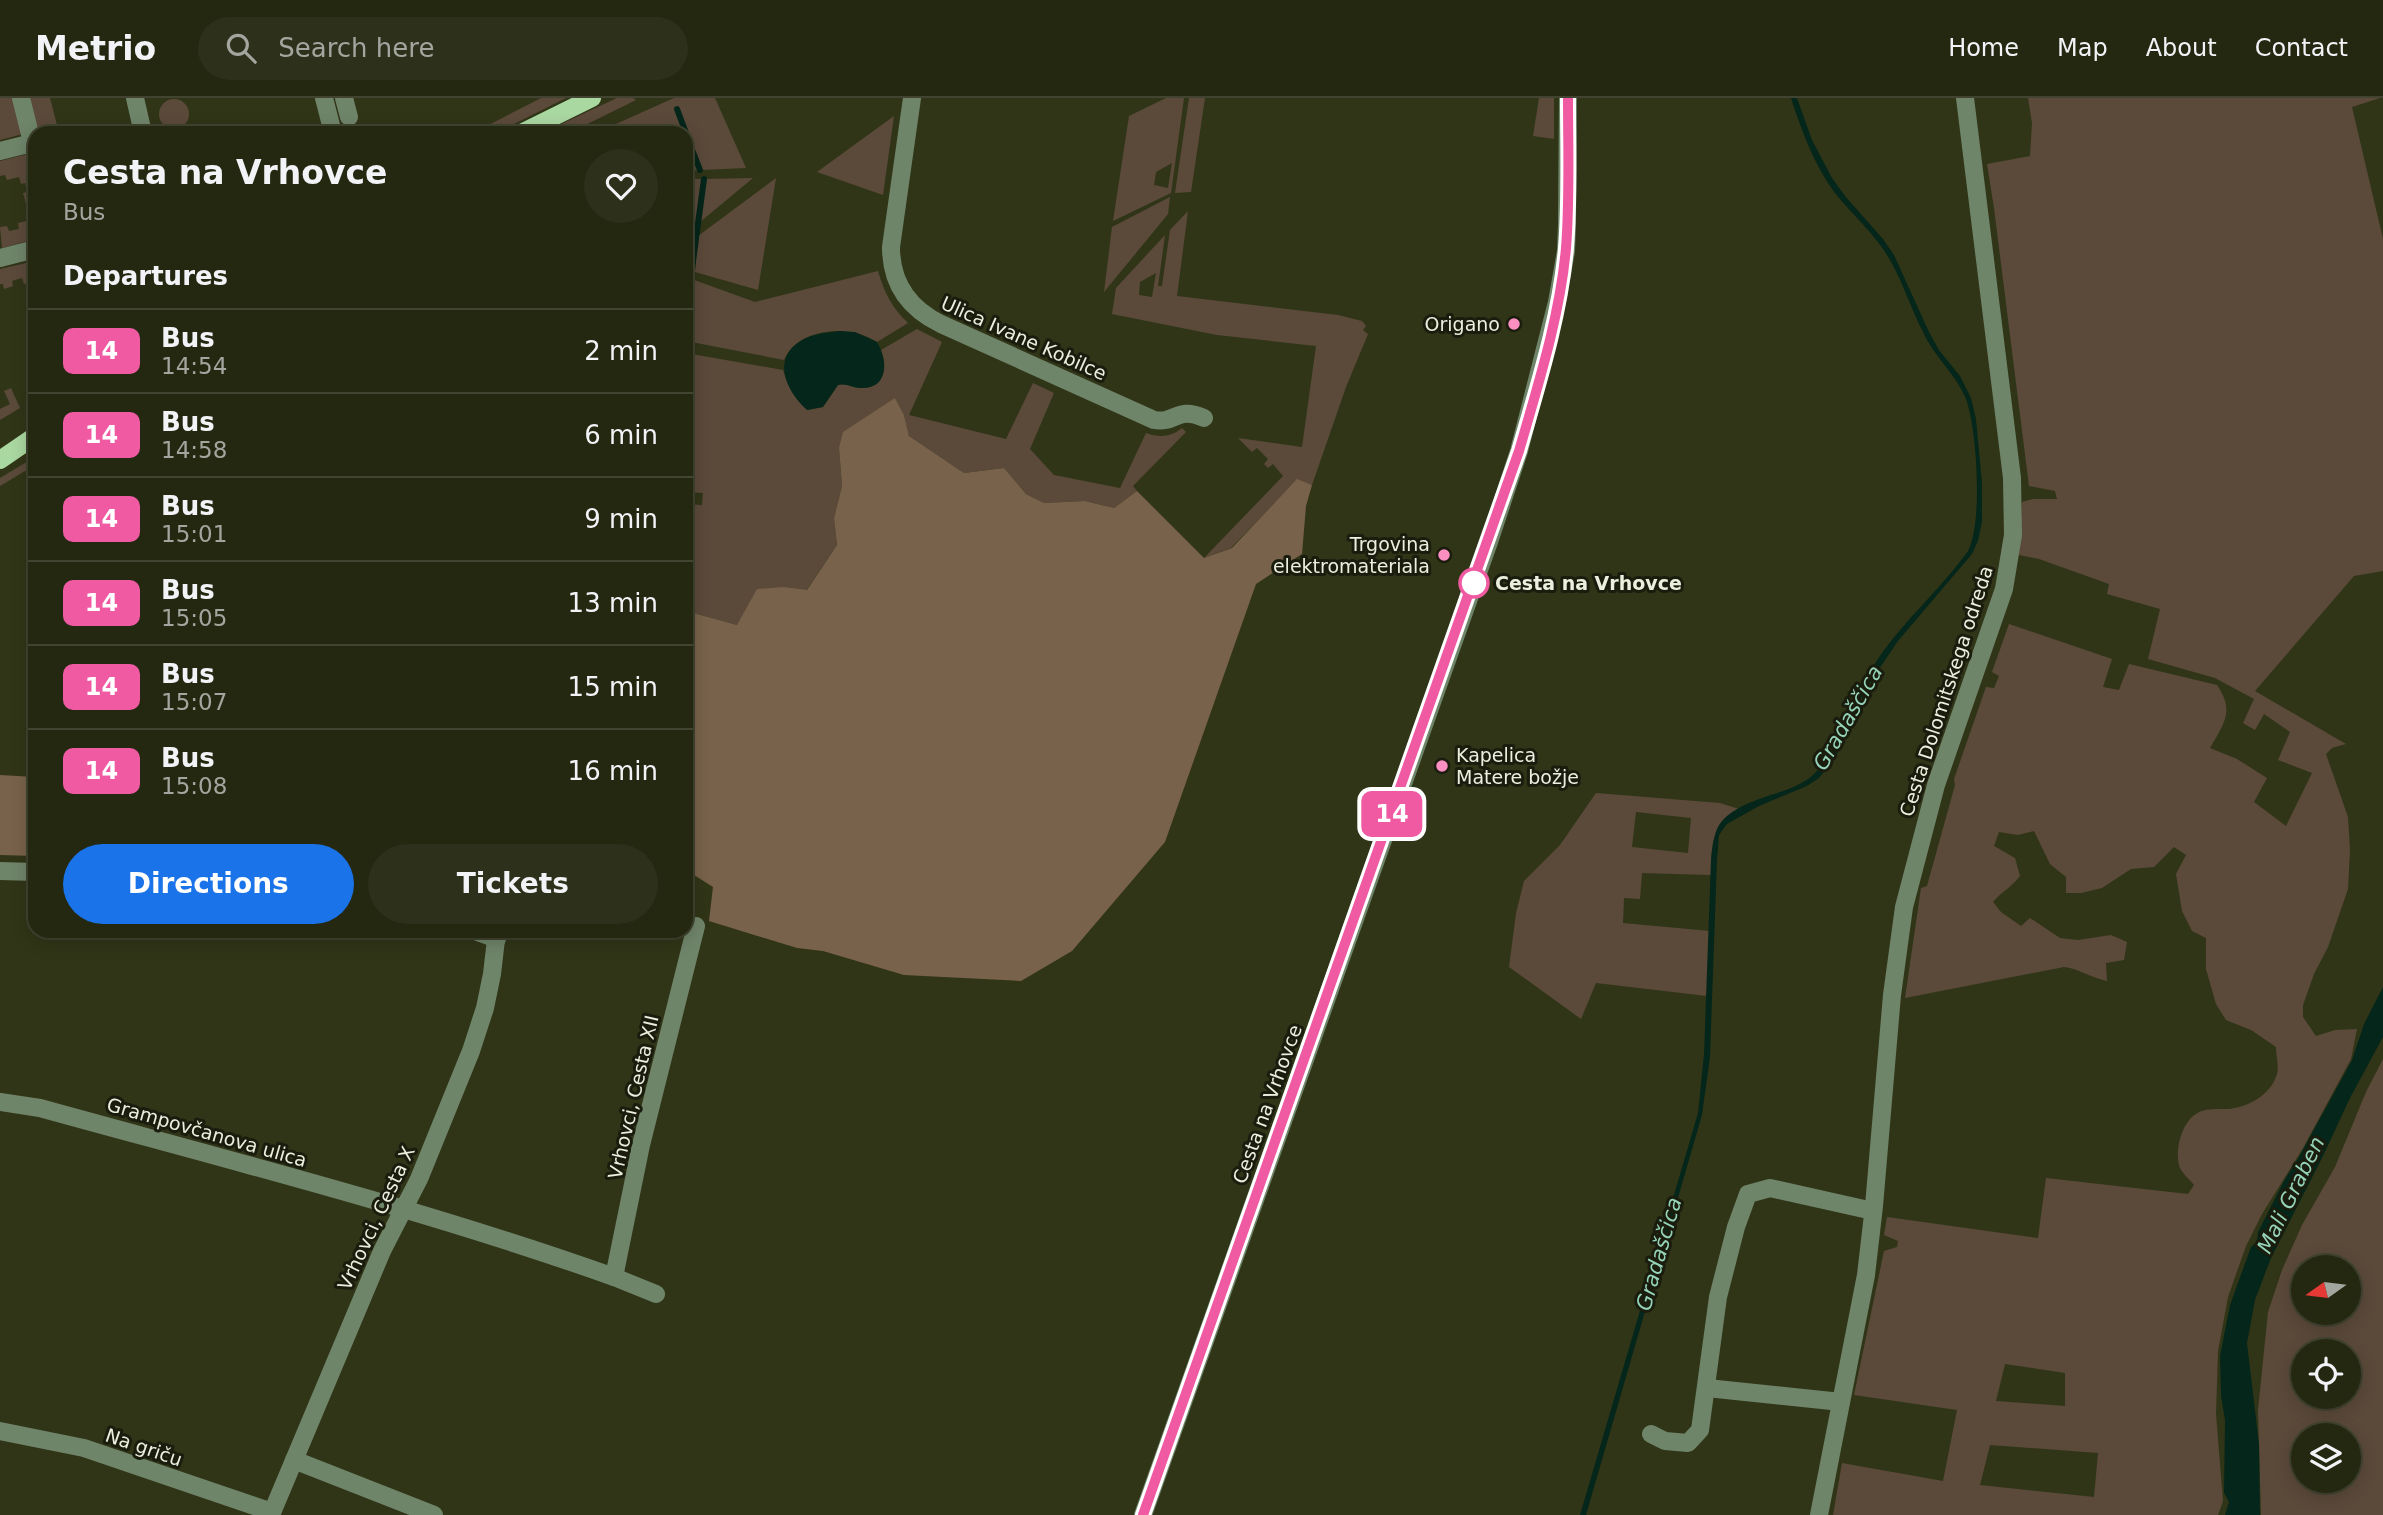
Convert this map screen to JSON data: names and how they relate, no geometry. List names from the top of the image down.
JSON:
{
  "streets": {
    "street": [
      "Ulica Ivane Kobilce",
      "Cesta Dolomitskega odreda",
      "Vrhovci, Cesta XII",
      "Cesta na Vrhovce",
      "Grampovčanova ulica",
      "Vrhovci, Cesta X",
      "Na griču"
    ]
  },
  "crossings": [
    ["Grampovčanova ulica", "Vrhovci, Cesta X"],
    ["Vrhovci, Cesta X", "Na griču"]
  ],
  "water": ["Gradaščica", "Mali Graben"],
  "places": [
    "Origano",
    "Trgovina elektromateriala",
    "Cesta na Vrhovce",
    "Kapelica Matere božje"
  ],
  "lines": ["bus line 14"],
  "north": "left",
  "page": {
    "header": "Metrio",
    "search": "Search here",
    "nav": [
      "Home",
      "Map",
      "About",
      "Contact"
    ],
    "on_map": "14",
    "heading": [
      ["Cesta na Vrhovce", "Bus"],
      "Departures"
    ],
    "list": [
      {
        "mark": "14",
        "name": "Bus",
        "note": "14:54",
        "value": "2 min"
      },
      {
        "mark": "14",
        "name": "Bus",
        "note": "14:58",
        "value": "6 min"
      },
      {
        "mark": "14",
        "name": "Bus",
        "note": "15:01",
        "value": "9 min"
      },
      {
        "mark": "14",
        "name": "Bus",
        "note": "15:05",
        "value": "13 min"
      },
      {
        "mark": "14",
        "name": "Bus",
        "note": "15:07",
        "value": "15 min"
      },
      {
        "mark": "14",
        "name": "Bus",
        "note": "15:08",
        "value": "16 min"
      }
    ],
    "buttons": ["Directions", "Tickets"]
  }
}
